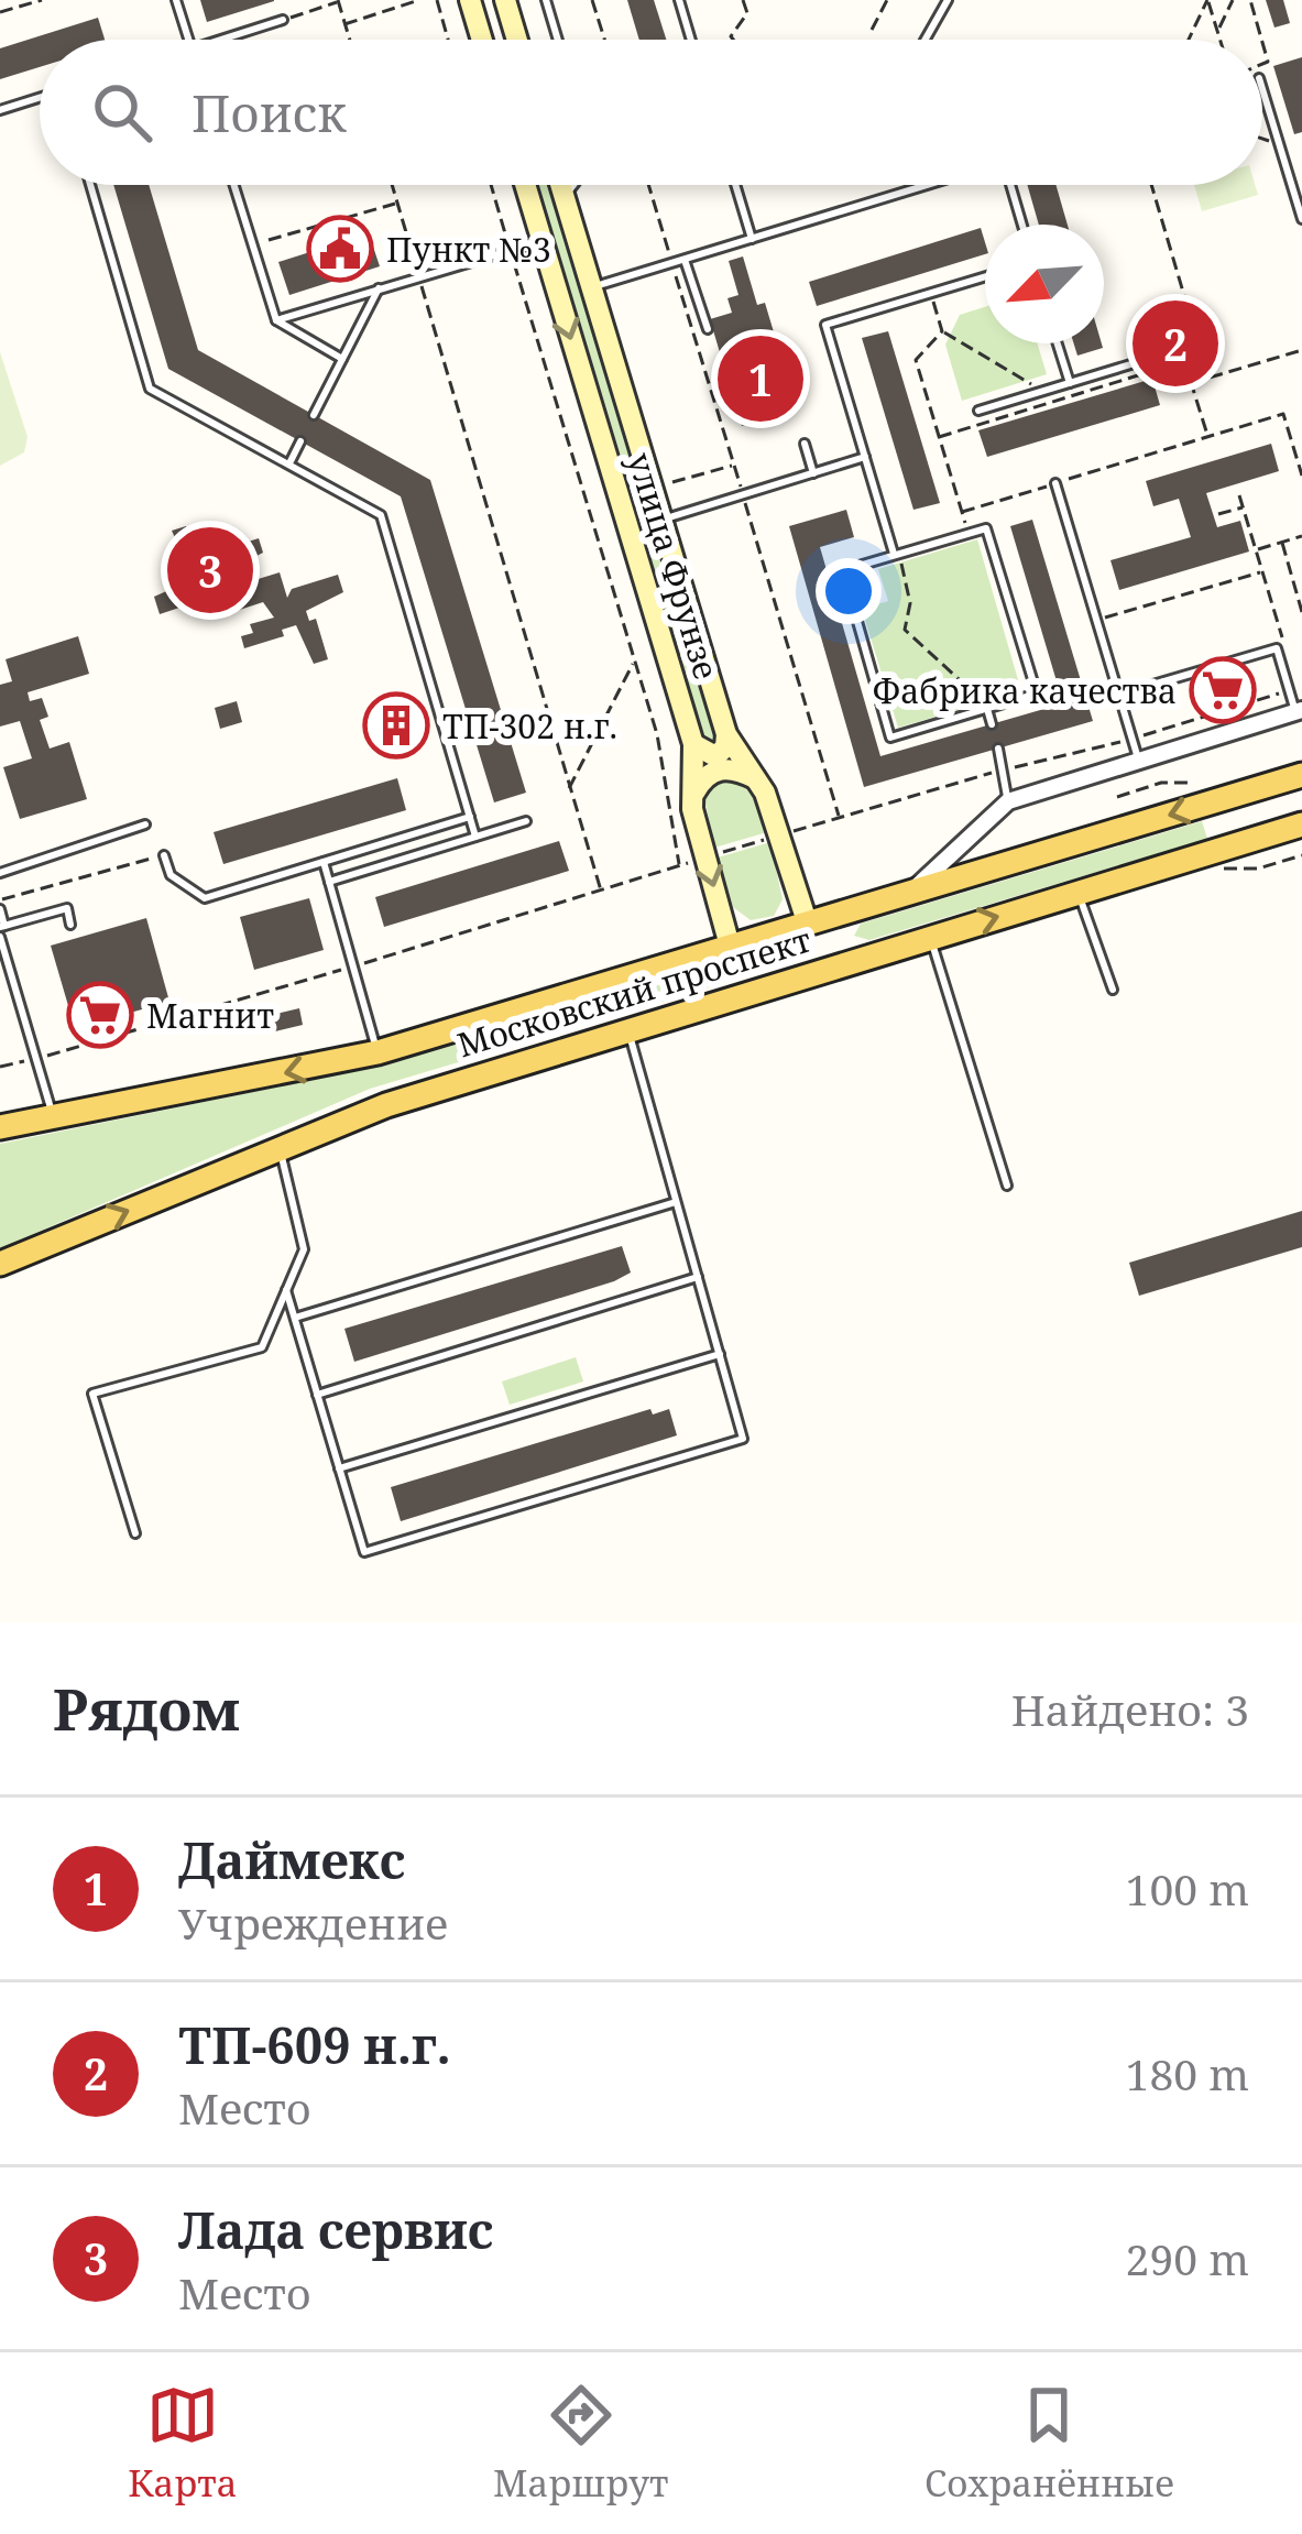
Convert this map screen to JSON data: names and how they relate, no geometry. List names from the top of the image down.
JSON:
{
  "streets": {
    "main road": ["улица Фрунзе", "Московский проспект"]
  },
  "crossings": [
    ["улица Фрунзе", "Московский проспект"]
  ],
  "places": {
    "public building": ["Пункт №3"],
    "supermarket": ["Фабрика качества", "Магнит"],
    "building": ["ТП-302 н.г."]
  },
  "north": "bottom left",
  "page": {
    "search": "Поиск",
    "pins": ["2", "1", "3"],
    "heading": ["Рядом", "Найдено: 3"],
    "list": [
      {
        "mark": "1",
        "name": "Даймекс",
        "note": "Учреждение",
        "value": "100 m"
      },
      {
        "mark": "2",
        "name": "ТП-609 н.г.",
        "note": "Место",
        "value": "180 m"
      },
      {
        "mark": "3",
        "name": "Лада сервис",
        "note": "Место",
        "value": "290 m"
      }
    ],
    "nav": ["Карта", "Маршрут", "Сохранённые"]
  }
}
